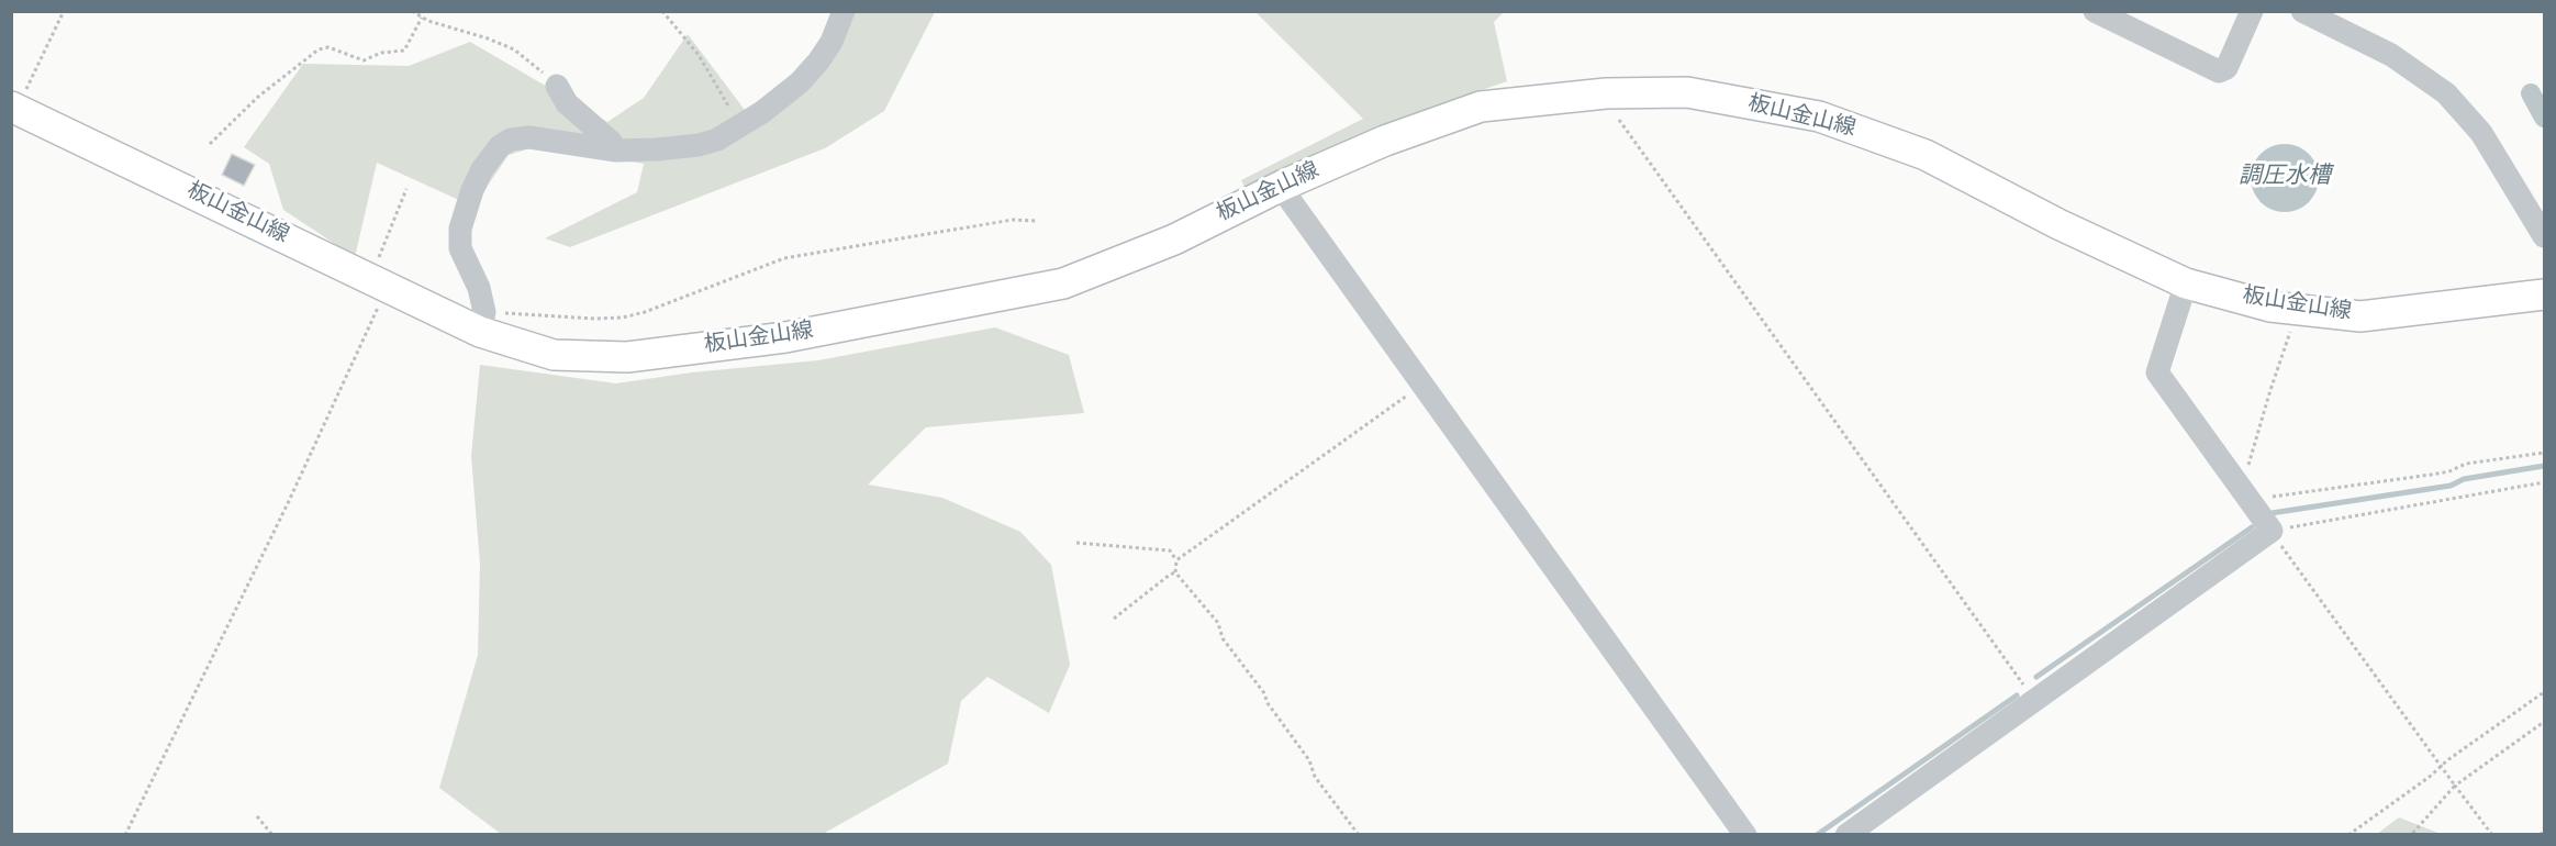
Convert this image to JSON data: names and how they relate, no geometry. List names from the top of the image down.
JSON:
{
  "streets": {
    "main road": ["板山金山線"]
  },
  "water": ["調圧水槽"]
}
